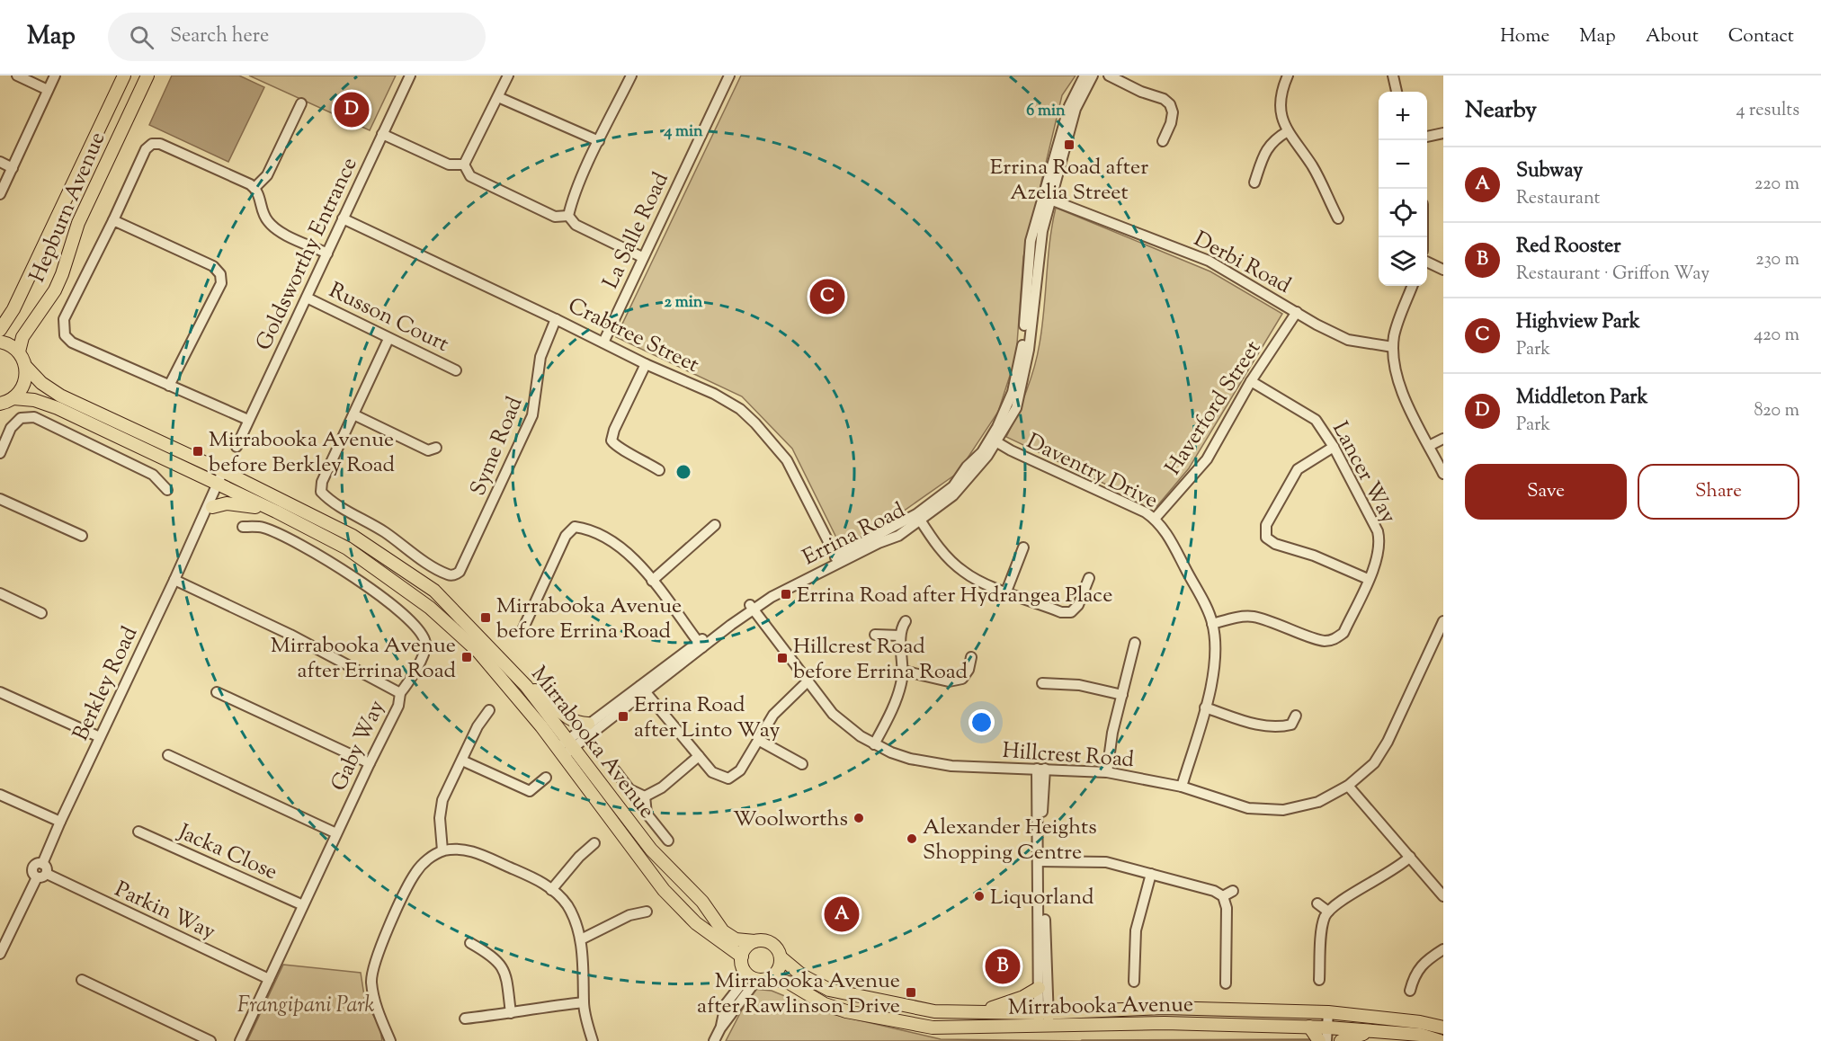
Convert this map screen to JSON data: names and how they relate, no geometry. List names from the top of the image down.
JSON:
{
  "streets": {
    "main road": ["Hepburn Avenue", "Mirrabooka Avenue"],
    "street": [
      "La Salle Road",
      "Goldsworthy Entrance",
      "Derbi Road",
      "Russon Court",
      "Crabtree Street",
      "Haverford Street",
      "Syme Road",
      "Daventry Drive",
      "Lancer Way",
      "Errina Road",
      "Berkley Road",
      "Gaby Way",
      "Hillcrest Road",
      "Jacka Close",
      "Parkin Way"
    ]
  },
  "crossings": [
    ["La Salle Road", "Crabtree Street"],
    ["Goldsworthy Entrance", "Russon Court"],
    ["Goldsworthy Entrance", "Crabtree Street"],
    ["Derbi Road", "Haverford Street"],
    ["Derbi Road", "Errina Road"],
    ["Crabtree Street", "Syme Road"],
    ["Crabtree Street", "Errina Road"],
    ["Haverford Street", "Daventry Drive"],
    ["Haverford Street", "Lancer Way"],
    ["Daventry Drive", "Lancer Way"],
    ["Daventry Drive", "Errina Road"],
    ["Daventry Drive", "Hillcrest Road"],
    ["Errina Road", "Mirrabooka Avenue"],
    ["Errina Road", "Hillcrest Road"],
    ["Berkley Road", "Mirrabooka Avenue"],
    ["Berkley Road", "Gaby Way"],
    ["Berkley Road", "Parkin Way"],
    ["Gaby Way", "Jacka Close"],
    ["Gaby Way", "Parkin Way"]
  ],
  "parks": ["Frangipani Park"],
  "places": {
    "transit": [
      "Errina Road after Azelia Street",
      "Mirrabooka Avenue before Berkley Road",
      "Errina Road after Hydrangea Place",
      "Mirrabooka Avenue before Errina Road",
      "Mirrabooka Avenue after Errina Road",
      "Hillcrest Road before Errina Road",
      "Errina Road after Linto Way",
      "Mirrabooka Avenue after Rawlinson Drive"
    ],
    "other": ["Woolworths", "Alexander Heights Shopping Centre", "Liquorland"]
  },
  "page": {
    "header": "Map",
    "search": "Search here",
    "nav": [
      "Home",
      "Map",
      "About",
      "Contact"
    ],
    "heading": ["Nearby", "4 results"],
    "pins": [
      "D",
      "C",
      "A",
      "B"
    ],
    "map_buttons": ["+", "−"],
    "list": [
      {
        "mark": "A",
        "name": "Subway",
        "note": "Restaurant",
        "value": "220 m"
      },
      {
        "mark": "B",
        "name": "Red Rooster",
        "note": "Restaurant · Griffon Way",
        "value": "230 m"
      },
      {
        "mark": "C",
        "name": "Highview Park",
        "note": "Park",
        "value": "420 m"
      },
      {
        "mark": "D",
        "name": "Middleton Park",
        "note": "Park",
        "value": "820 m"
      }
    ],
    "buttons": ["Save", "Share"]
  },
  "rings": ["6 min", "4 min", "2 min"]
}
